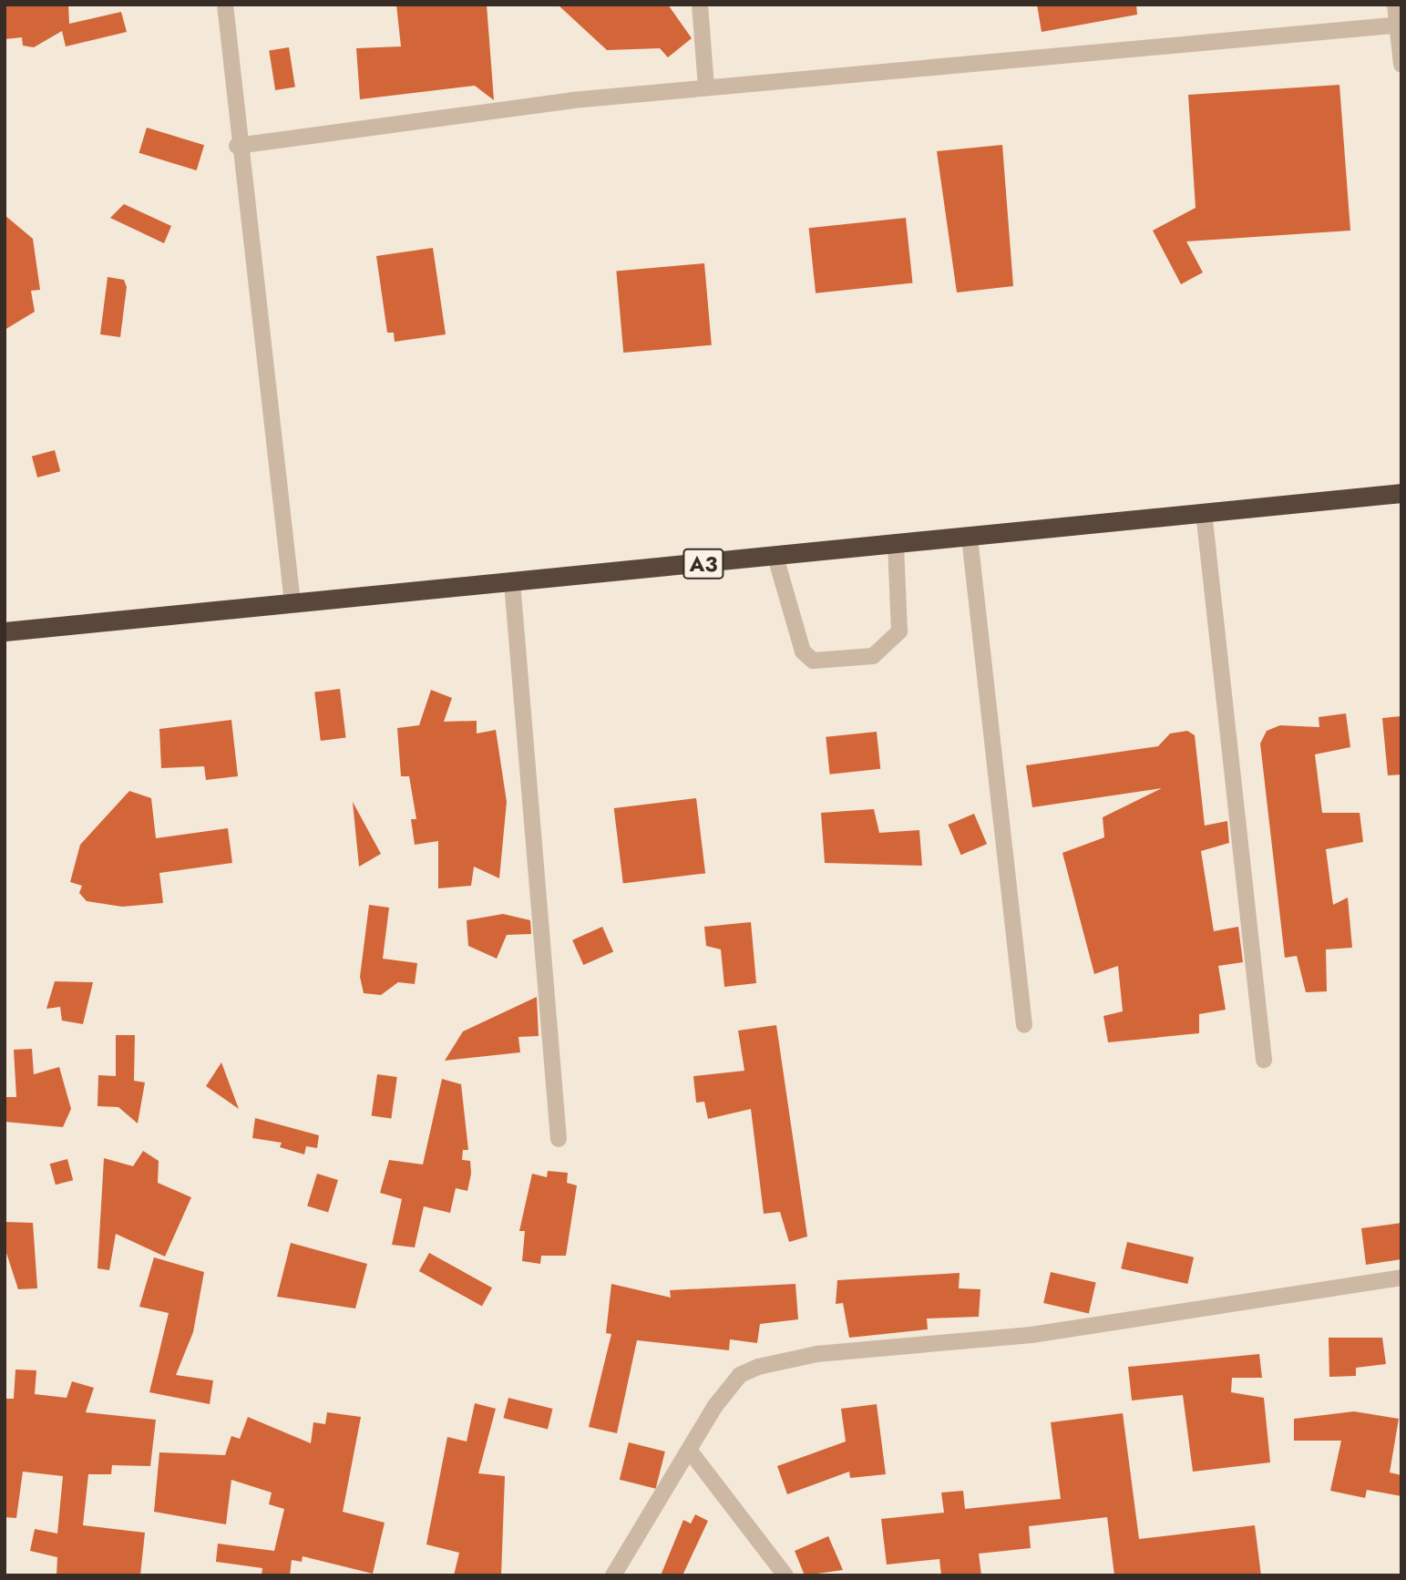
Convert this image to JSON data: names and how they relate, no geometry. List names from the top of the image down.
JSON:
{
  "streets": {
    "highway": ["A3"]
  }
}
